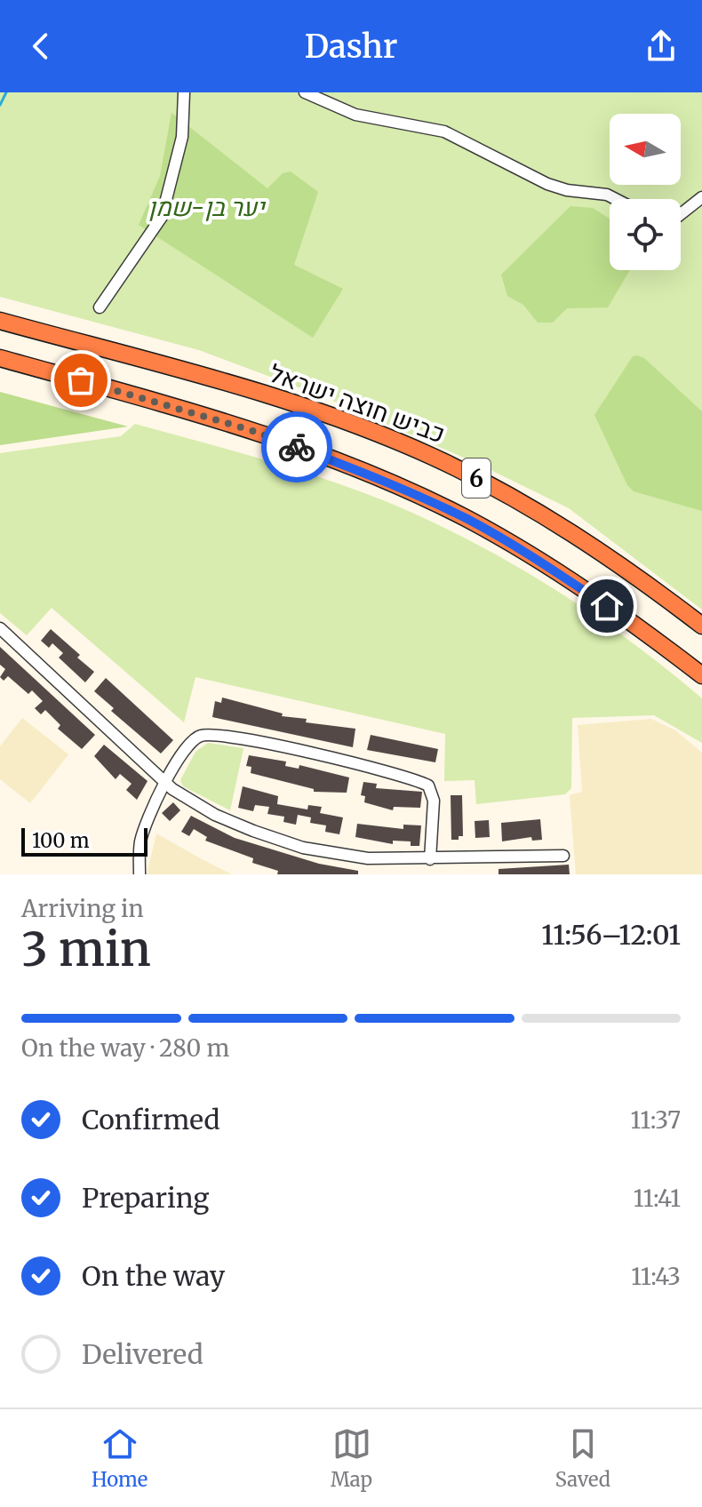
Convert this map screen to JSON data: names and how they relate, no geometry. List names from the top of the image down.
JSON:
{
  "streets": {
    "highway": ["כביש חוצה ישראל", "6"]
  },
  "parks": ["יער בן-שמן"],
  "scale_bar": "100 m",
  "north": "left",
  "page": {
    "header": "Dashr",
    "scale": "100 m",
    "heading": ["3 min", "Arriving in", "11:56–12:01"],
    "bar": "On the way · 280 m",
    "list": [
      ["Confirmed", "11:37"],
      ["Preparing", "11:41"],
      ["On the way", "11:43"],
      "Delivered"
    ],
    "tabs": ["Home", "Map", "Saved"]
  }
}
